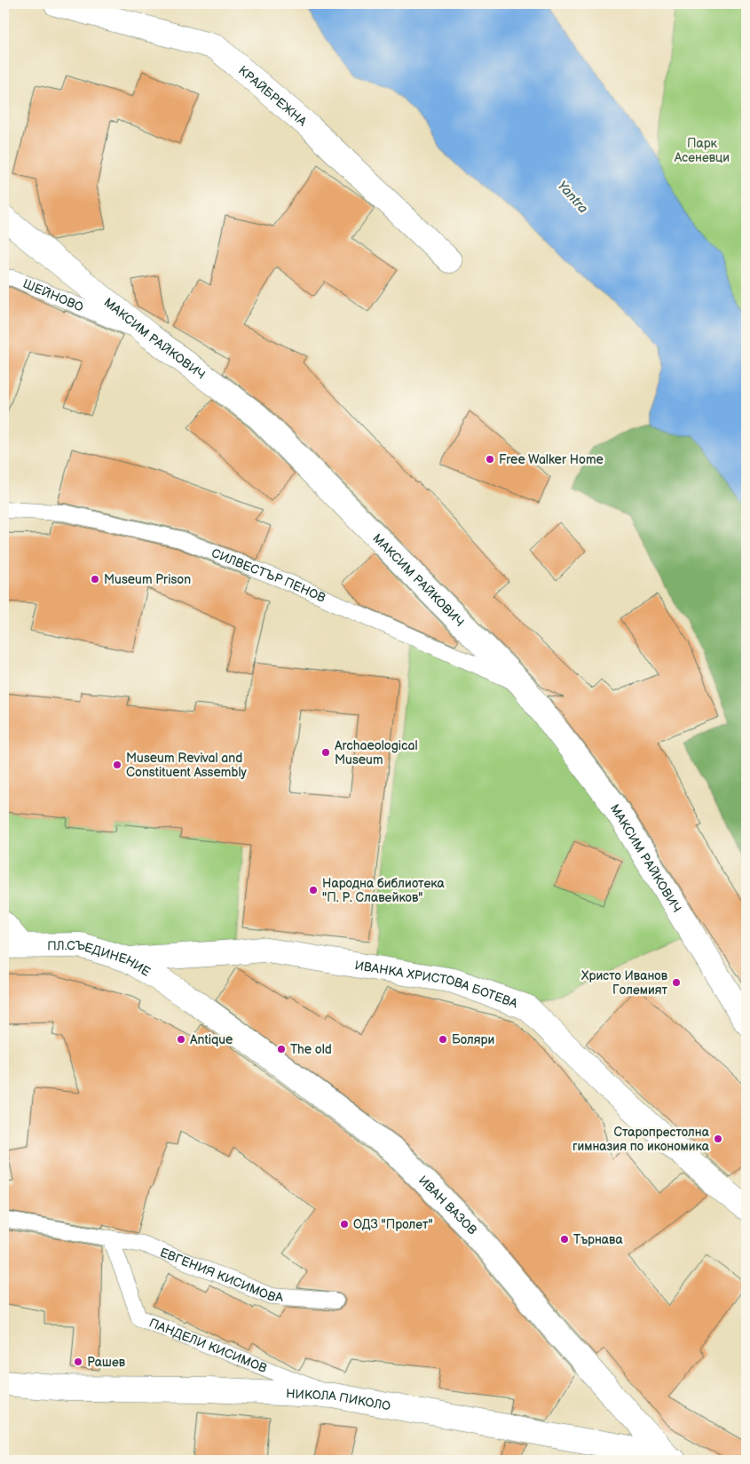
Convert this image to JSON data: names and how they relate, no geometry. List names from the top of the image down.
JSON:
{
  "streets": {
    "street": [
      "КРАЙБРЕЖНА",
      "МАКСИМ РАЙКОВИЧ",
      "ПЛ.СЪЕДИНЕНИЕ",
      "ИВАНКА ХРИСТОВА БОТЕВА",
      "ИВАН ВАЗОВ",
      "НИКОЛА ПИКОЛО"
    ],
    "lane": [
      "ШЕЙНОВО",
      "СИЛВЕСТЪР ПЕНОВ",
      "ЕВГЕНИЯ КИСИМОВА",
      "ПАНДЕЛИ КИСИМОВ"
    ]
  },
  "crossings": [
    ["ШЕЙНОВО", "МАКСИМ РАЙКОВИЧ"],
    ["МАКСИМ РАЙКОВИЧ", "СИЛВЕСТЪР ПЕНОВ"],
    ["ПЛ.СЪЕДИНЕНИЕ", "ИВАНКА ХРИСТОВА БОТЕВА"],
    ["ПЛ.СЪЕДИНЕНИЕ", "ИВАН ВАЗОВ"],
    ["ИВАН ВАЗОВ", "НИКОЛА ПИКОЛО"],
    ["ЕВГЕНИЯ КИСИМОВА", "ПАНДЕЛИ КИСИМОВ"],
    ["ПАНДЕЛИ КИСИМОВ", "НИКОЛА ПИКОЛО"]
  ],
  "water": ["Yantra"],
  "parks": ["Парк Асеневци"],
  "places": [
    "Free Walker Home",
    "Museum Prison",
    "Archaeological Museum",
    "Museum Revival and Constituent Assembly",
    "Народна библиотека \"П. Р. Славейков\"",
    "Христо Иванов Големият",
    "Antique",
    "Боляри",
    "The old",
    "Старопрестолна гимназия по икономика",
    "ОДЗ \"Пролет\"",
    "Търнава",
    "Рашев"
  ]
}
